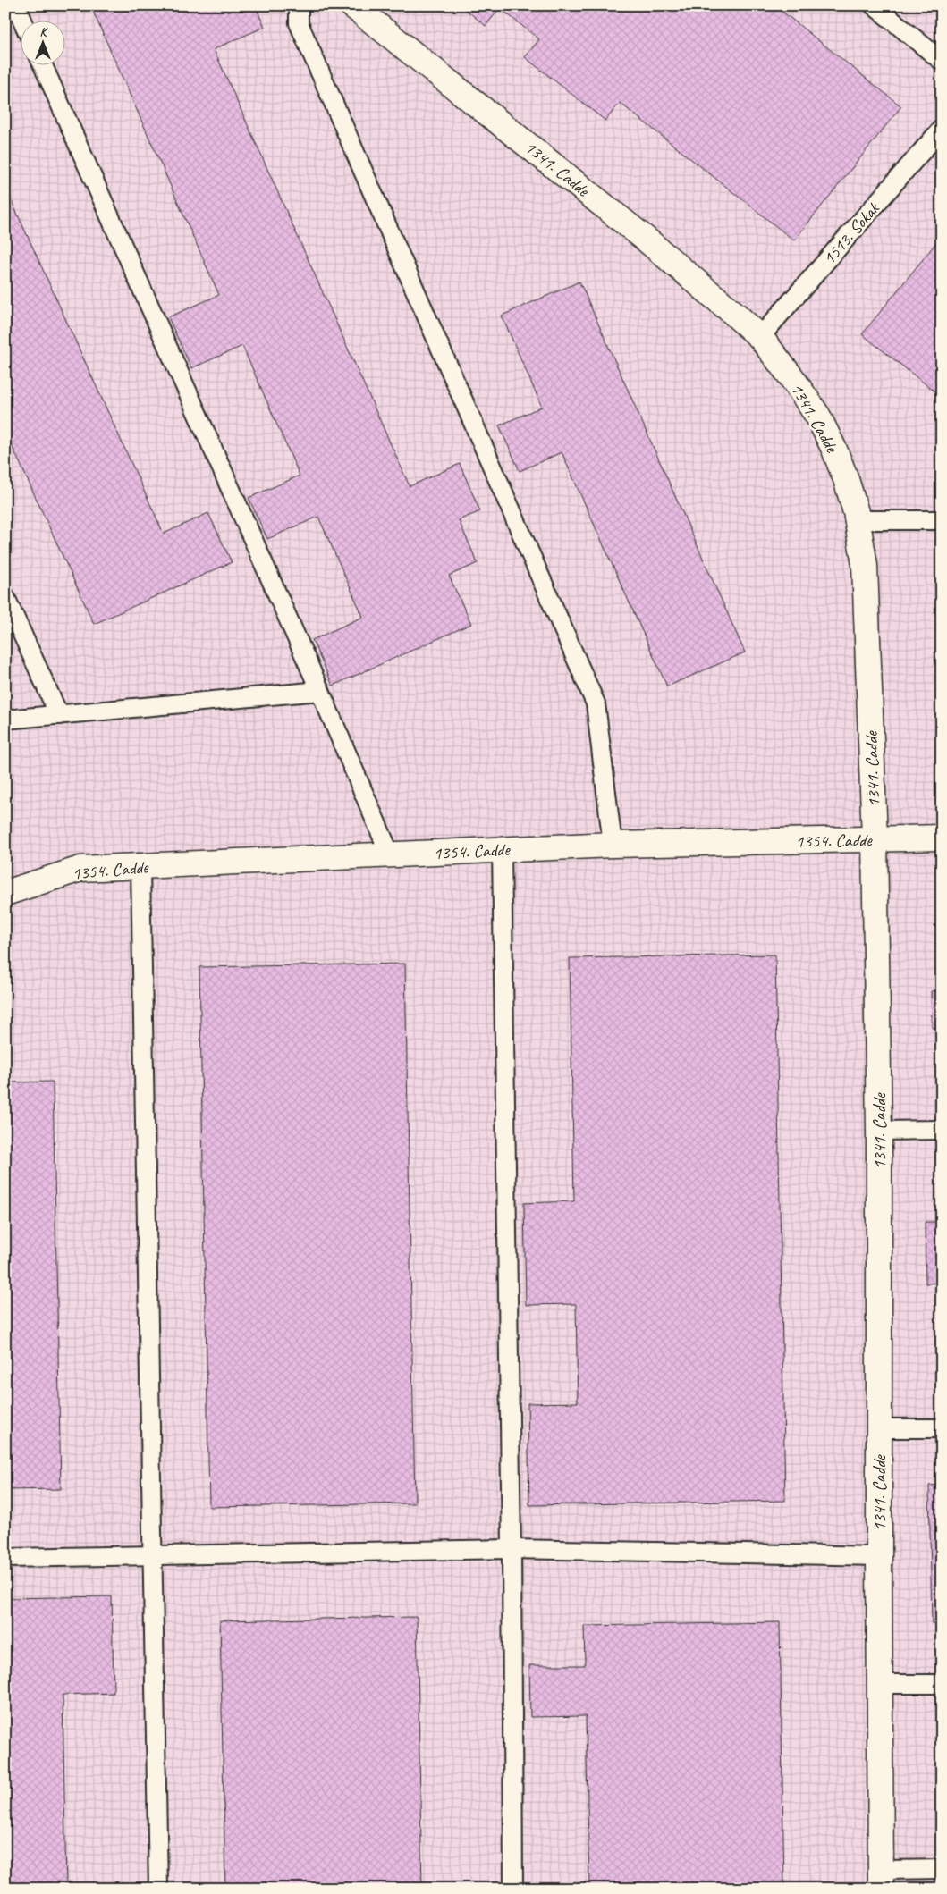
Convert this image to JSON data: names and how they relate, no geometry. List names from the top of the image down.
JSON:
{
  "streets": {
    "street": ["1341. Cadde", "1354. Cadde"],
    "lane": ["1513. Sokak"]
  },
  "crossings": [
    ["1341. Cadde", "1513. Sokak"],
    ["1341. Cadde", "1354. Cadde"]
  ],
  "north": "top"
}
